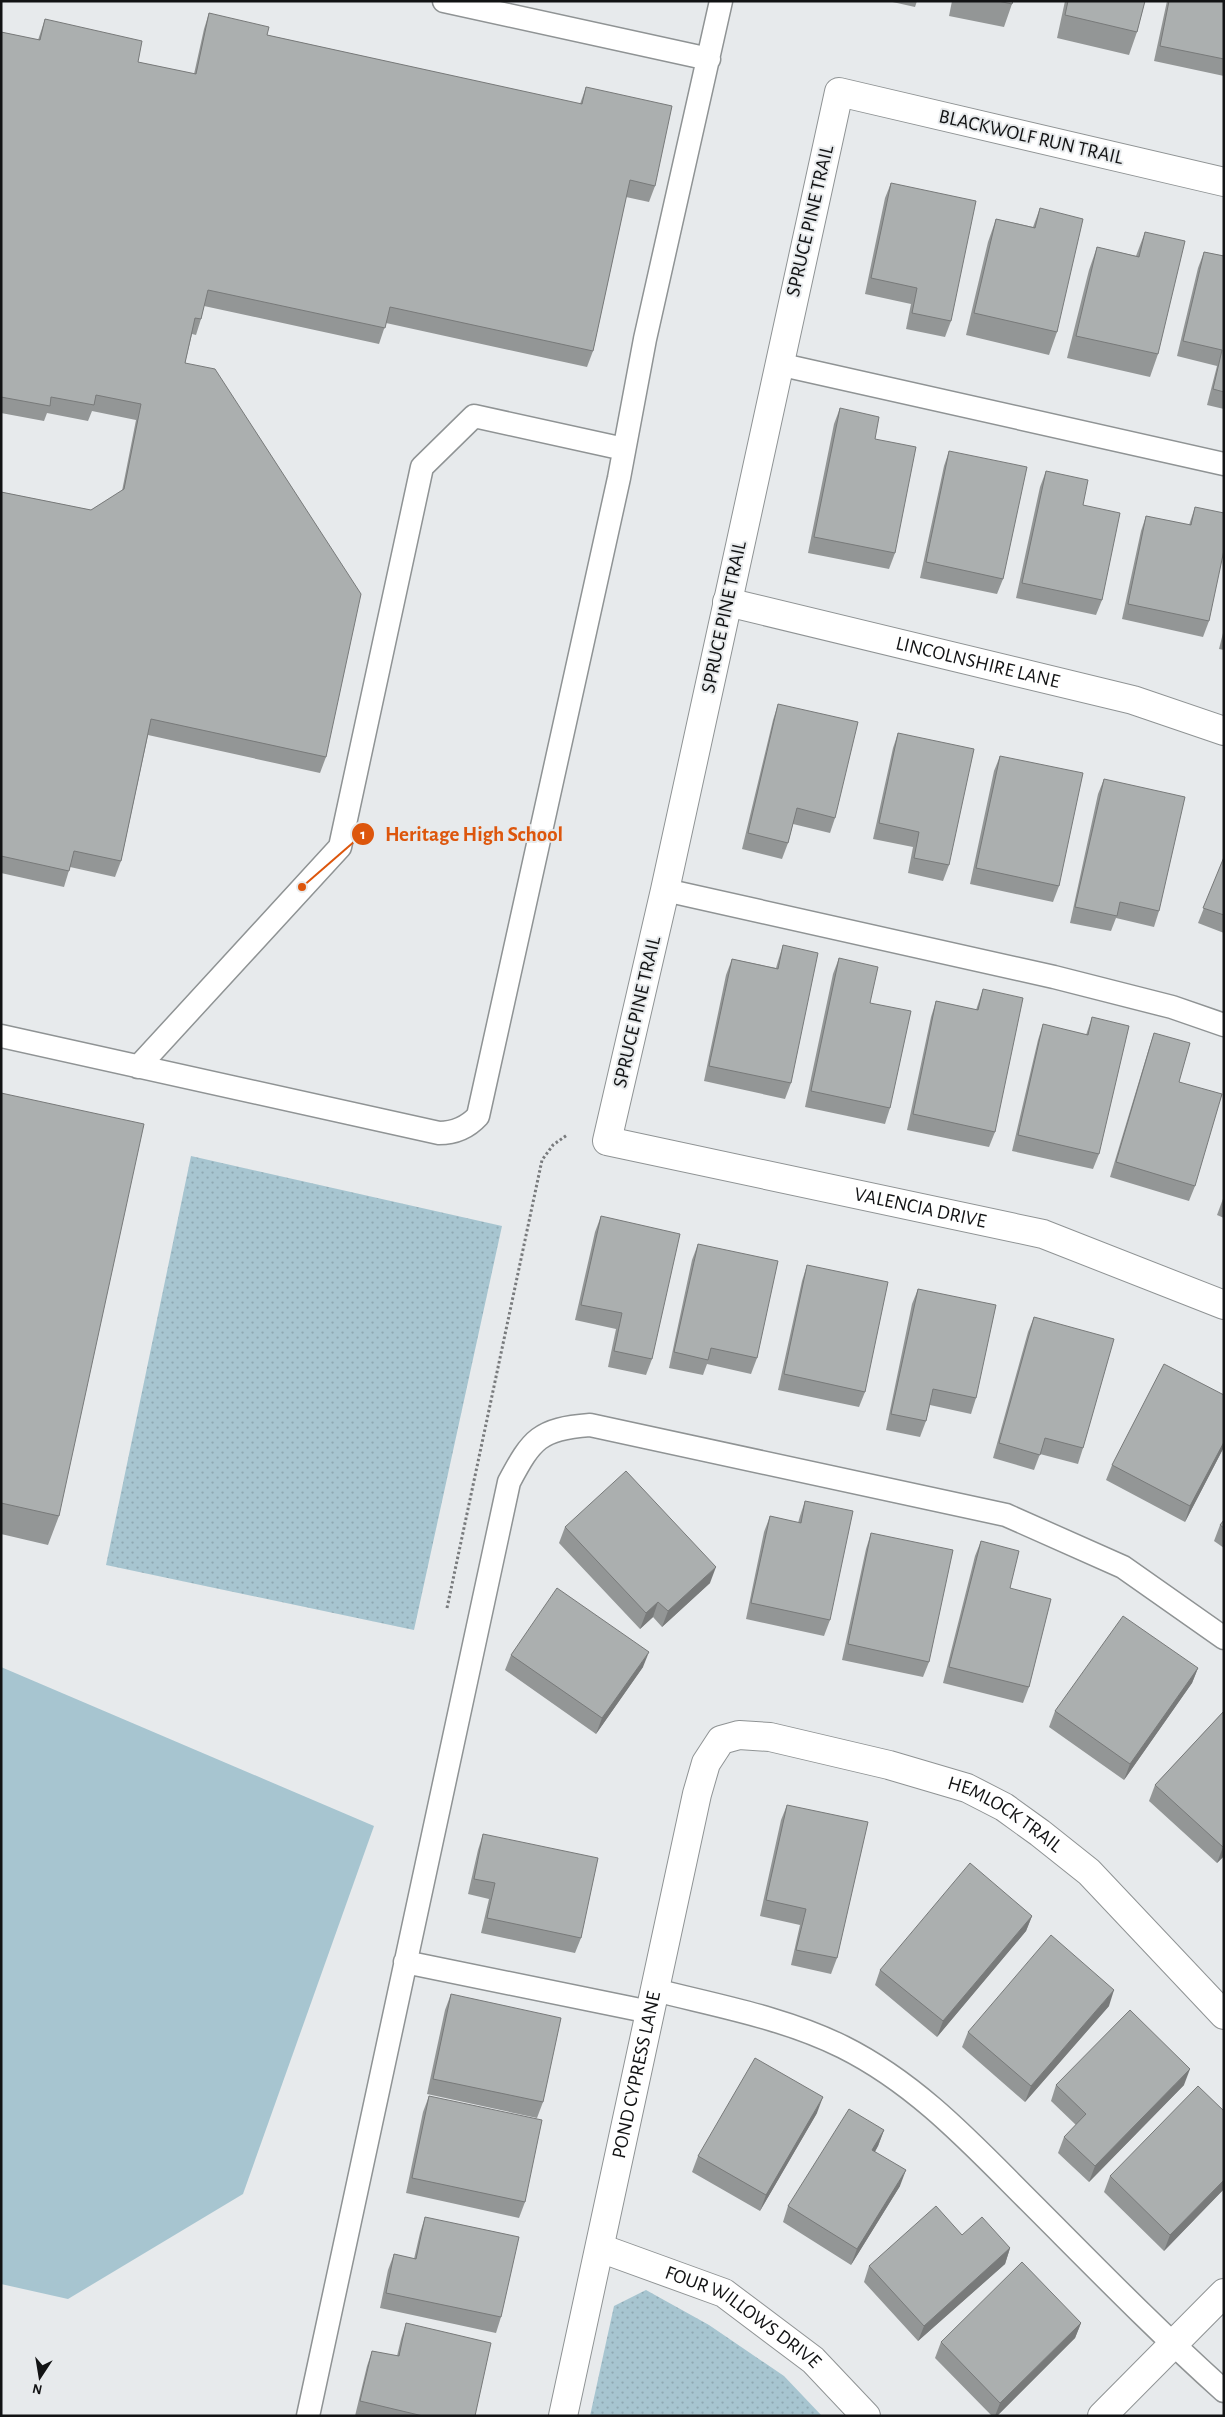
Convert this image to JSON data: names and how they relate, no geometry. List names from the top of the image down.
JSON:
{
  "streets": {
    "street": [
      "BLACKWOLF RUN TRAIL",
      "SPRUCE PINE TRAIL",
      "LINCOLNSHIRE LANE",
      "VALENCIA DRIVE",
      "HEMLOCK TRAIL",
      "POND CYPRESS LANE",
      "FOUR WILLOWS DRIVE"
    ]
  },
  "crossings": [
    ["BLACKWOLF RUN TRAIL", "SPRUCE PINE TRAIL"],
    ["SPRUCE PINE TRAIL", "LINCOLNSHIRE LANE"],
    ["SPRUCE PINE TRAIL", "VALENCIA DRIVE"],
    ["HEMLOCK TRAIL", "POND CYPRESS LANE"],
    ["POND CYPRESS LANE", "FOUR WILLOWS DRIVE"]
  ],
  "places": ["Heritage High School"],
  "north": "bottom"
}
